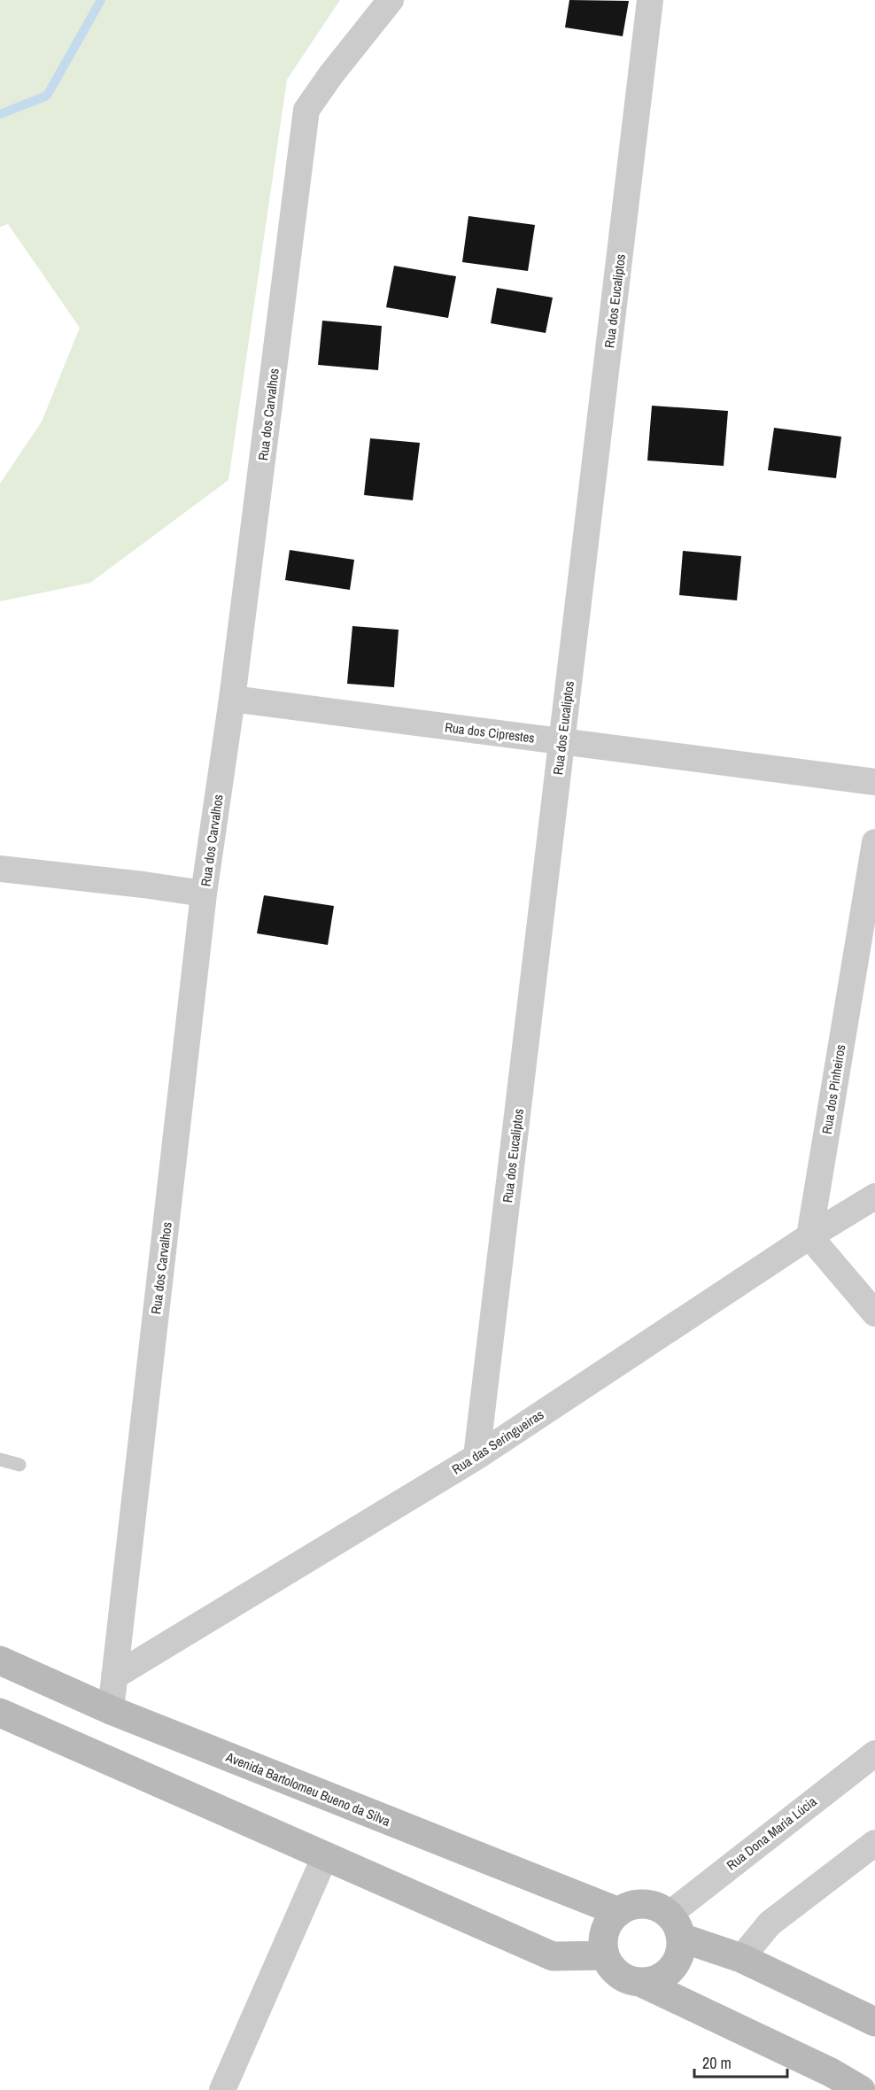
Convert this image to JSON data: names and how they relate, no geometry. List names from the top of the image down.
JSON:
{
  "streets": {
    "street": [
      "Rua dos Eucaliptos",
      "Rua dos Carvalhos",
      "Rua dos Ciprestes",
      "Rua dos Pinheiros",
      "Rua das Seringueiras",
      "Avenida Bartolomeu Bueno da Silva",
      "Rua Dona Maria Lúcia"
    ]
  },
  "crossings": [
    ["Rua dos Eucaliptos", "Rua dos Ciprestes"],
    ["Rua dos Eucaliptos", "Rua das Seringueiras"],
    ["Rua dos Carvalhos", "Rua dos Ciprestes"],
    ["Rua dos Carvalhos", "Rua das Seringueiras"],
    ["Rua dos Carvalhos", "Avenida Bartolomeu Bueno da Silva"],
    ["Rua dos Pinheiros", "Rua das Seringueiras"],
    ["Avenida Bartolomeu Bueno da Silva", "Rua Dona Maria Lúcia"]
  ],
  "scale_bar": "20 m"
}
